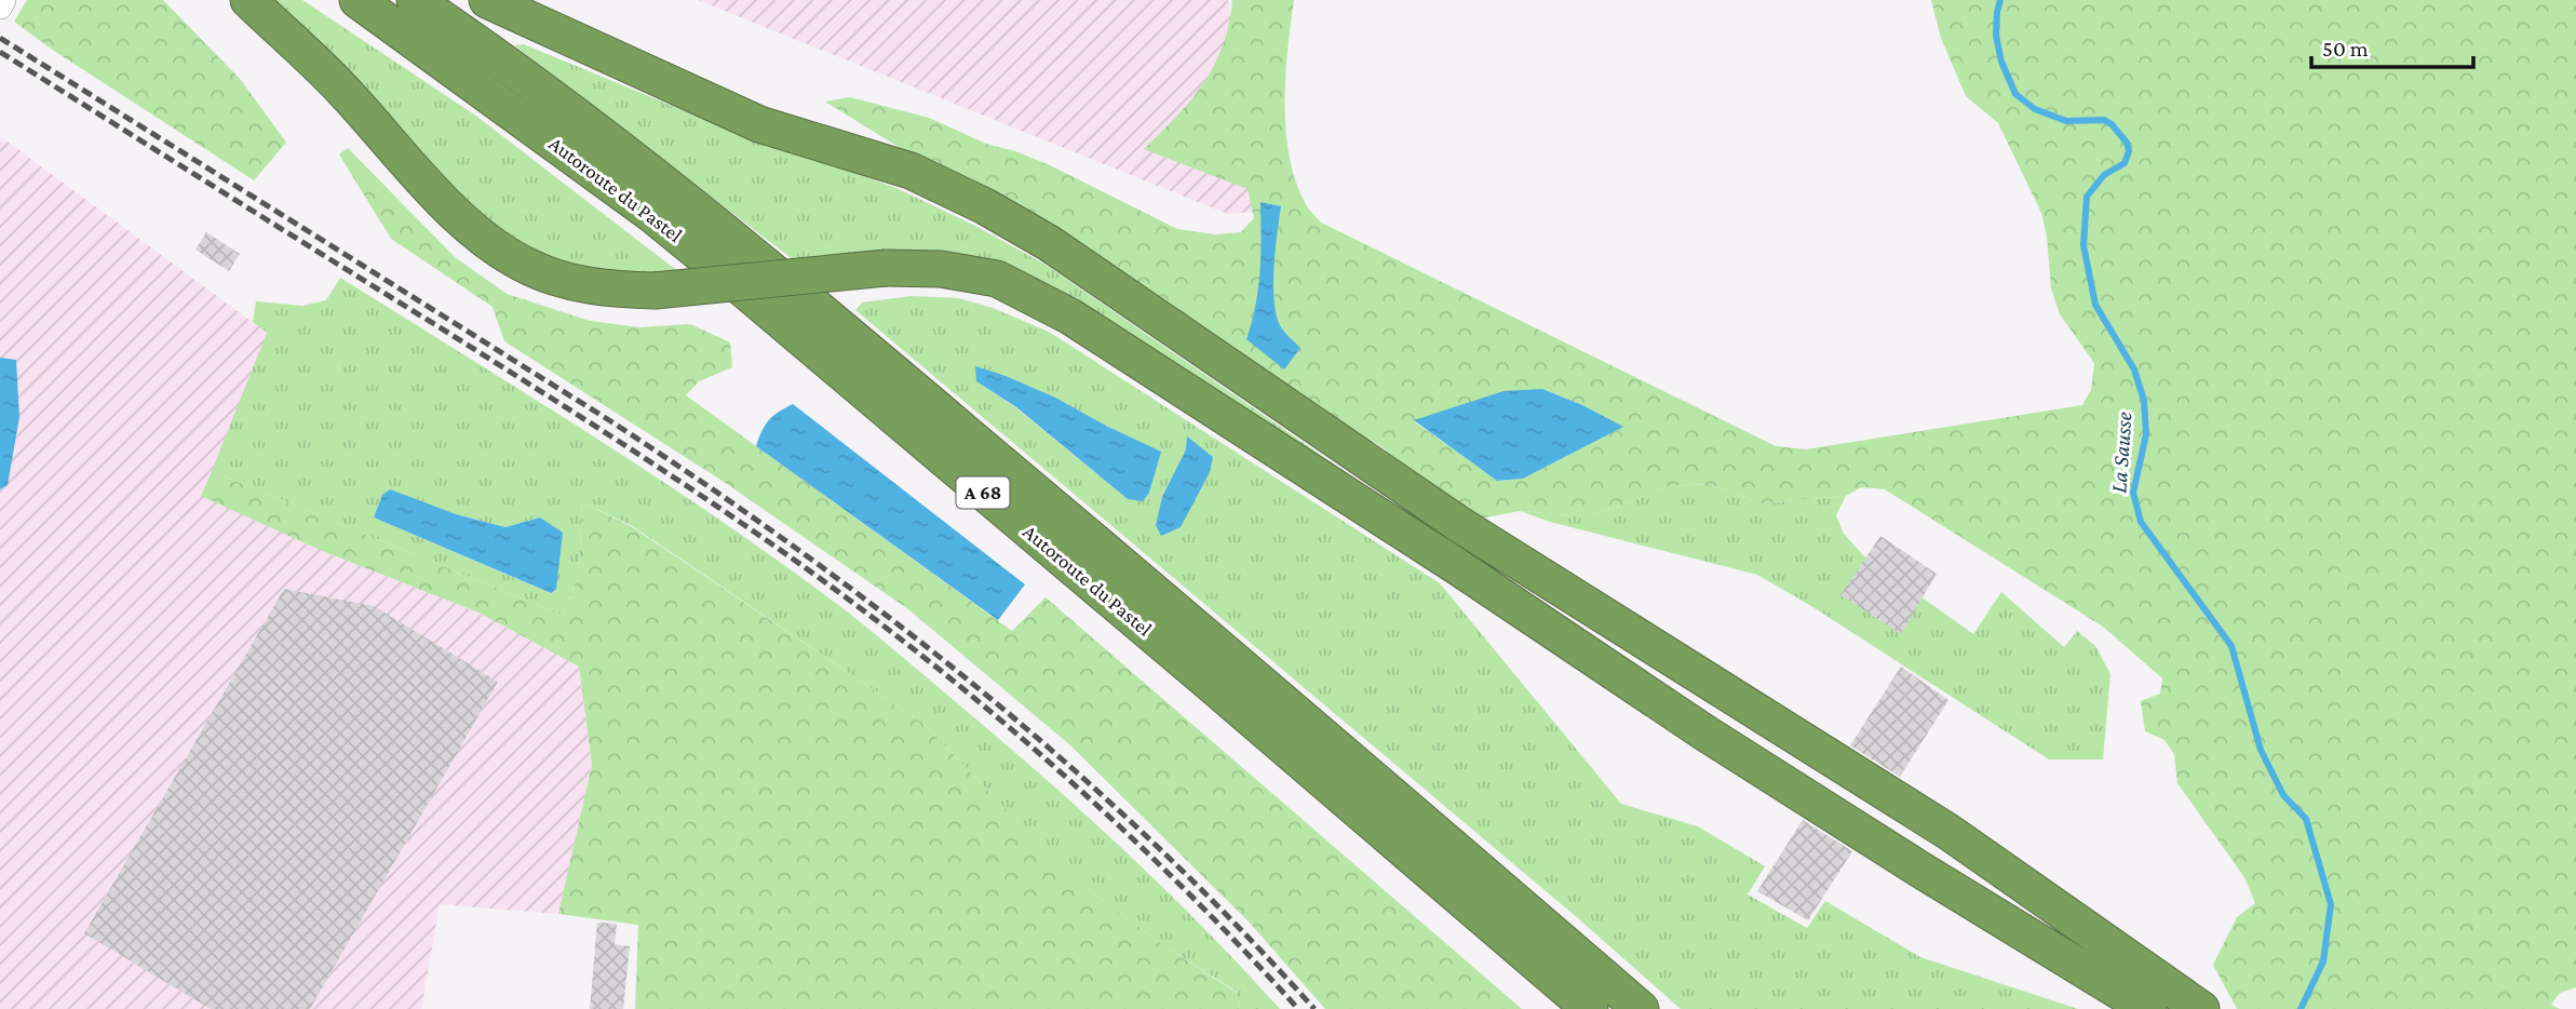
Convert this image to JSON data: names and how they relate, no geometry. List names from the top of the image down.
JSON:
{
  "streets": {
    "highway": ["Autoroute du Pastel", "A 68"]
  },
  "water": ["La Sausse"],
  "scale_bar": "50 m"
}
